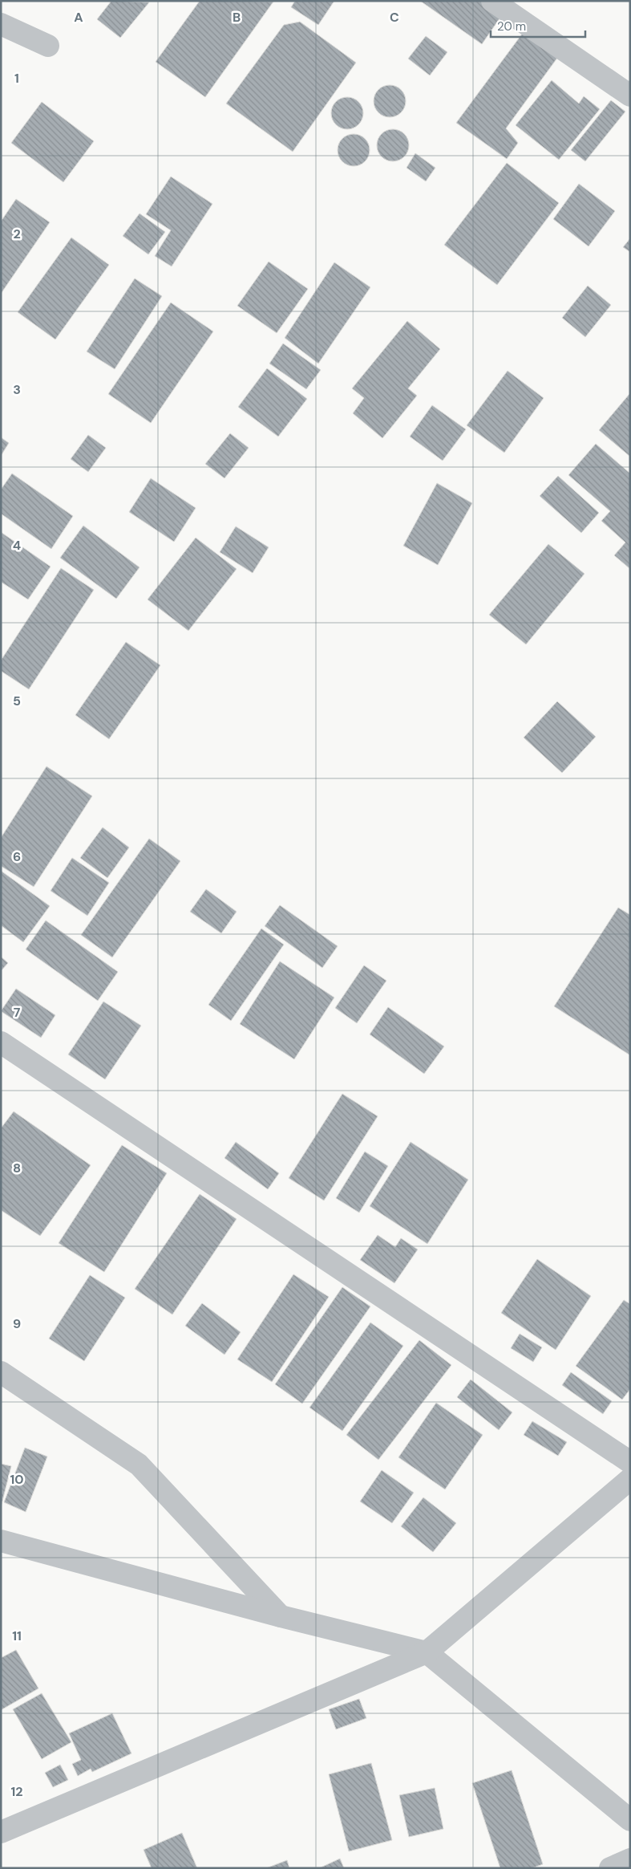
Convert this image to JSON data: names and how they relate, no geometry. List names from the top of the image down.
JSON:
{
  "scale_bar": "20 m",
  "grid": {
    "columns": ["A", "B", "C"],
    "rows": [
      "1",
      "2",
      "3",
      "4",
      "5",
      "6",
      "7",
      "8",
      "9",
      "10",
      "11",
      "12"
    ]
  }
}
